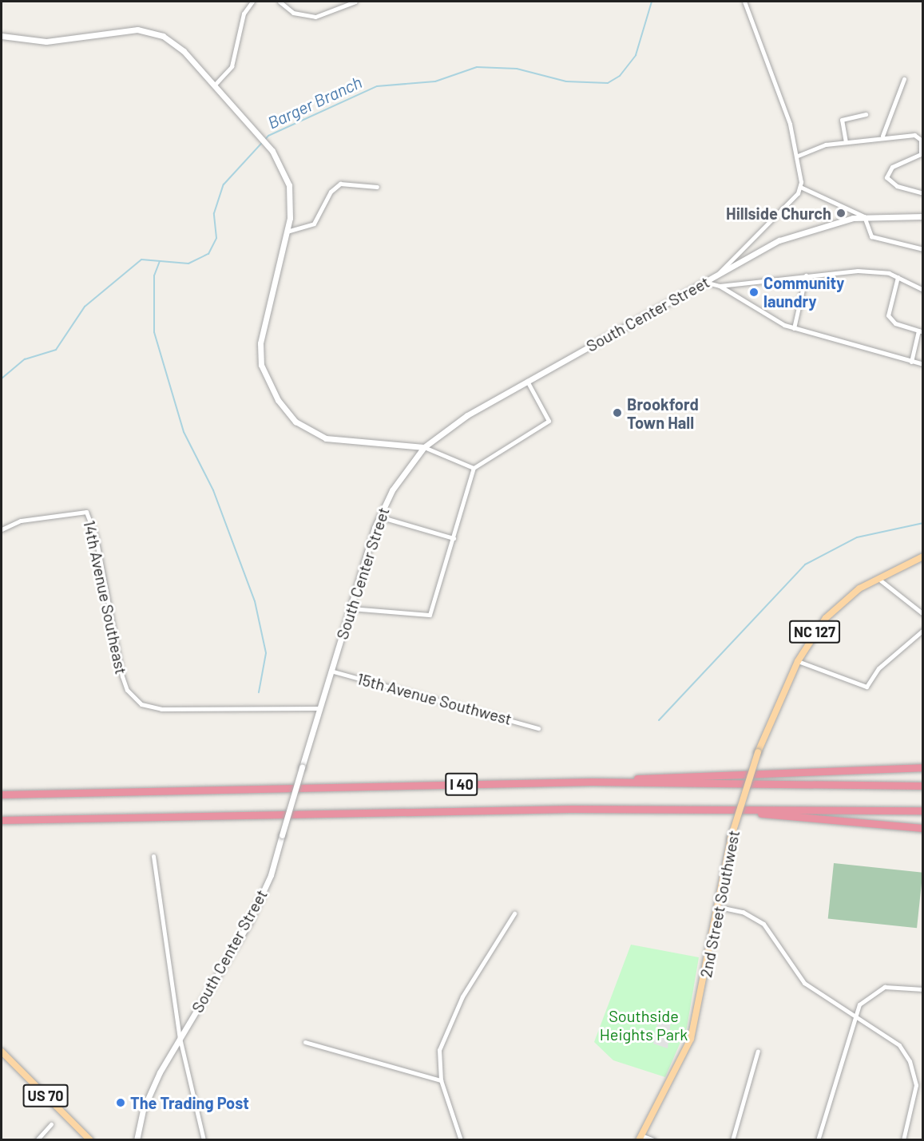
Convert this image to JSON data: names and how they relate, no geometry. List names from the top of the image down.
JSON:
{
  "streets": {
    "highway": ["I 40"],
    "main road": ["NC 127", "2nd Street Southwest", "US 70"],
    "street": ["South Center Street", "14th Avenue Southeast", "15th Avenue Southwest"]
  },
  "crossings": [
    ["South Center Street", "14th Avenue Southeast"],
    ["South Center Street", "15th Avenue Southwest"]
  ],
  "water": ["Barger Branch"],
  "parks": ["Southside Heights Park"],
  "places": [
    "Hillside Church",
    "Community laundry",
    "Brookford Town Hall",
    "The Trading Post"
  ]
}
